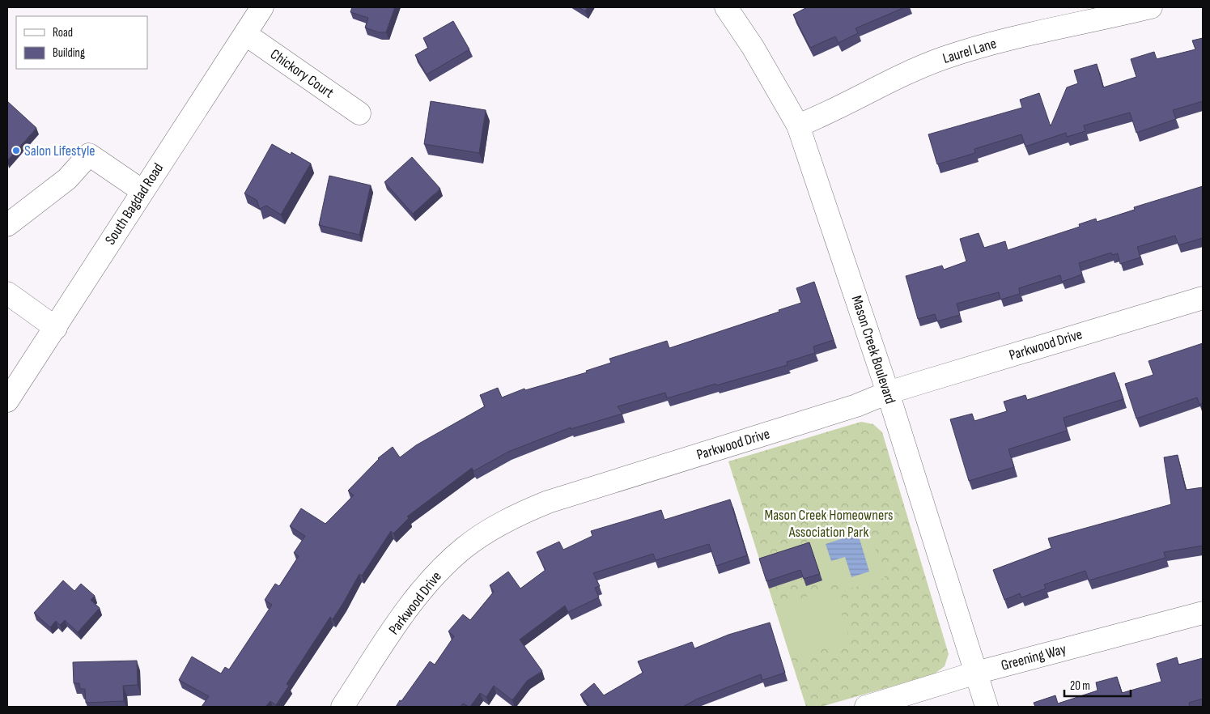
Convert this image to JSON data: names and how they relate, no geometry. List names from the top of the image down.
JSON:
{
  "streets": {
    "street": [
      "Laurel Lane",
      "Chickory Court",
      "South Bagdad Road",
      "Parkwood Drive",
      "Mason Creek Boulevard",
      "Greening Way"
    ]
  },
  "crossings": [
    ["Laurel Lane", "Mason Creek Boulevard"],
    ["Chickory Court", "South Bagdad Road"],
    ["Parkwood Drive", "Mason Creek Boulevard"],
    ["Mason Creek Boulevard", "Greening Way"]
  ],
  "parks": ["Mason Creek Homeowners Association Park"],
  "places": ["Salon Lifestyle"],
  "legend": ["Road", "Building"],
  "scale_bar": "20 m"
}
